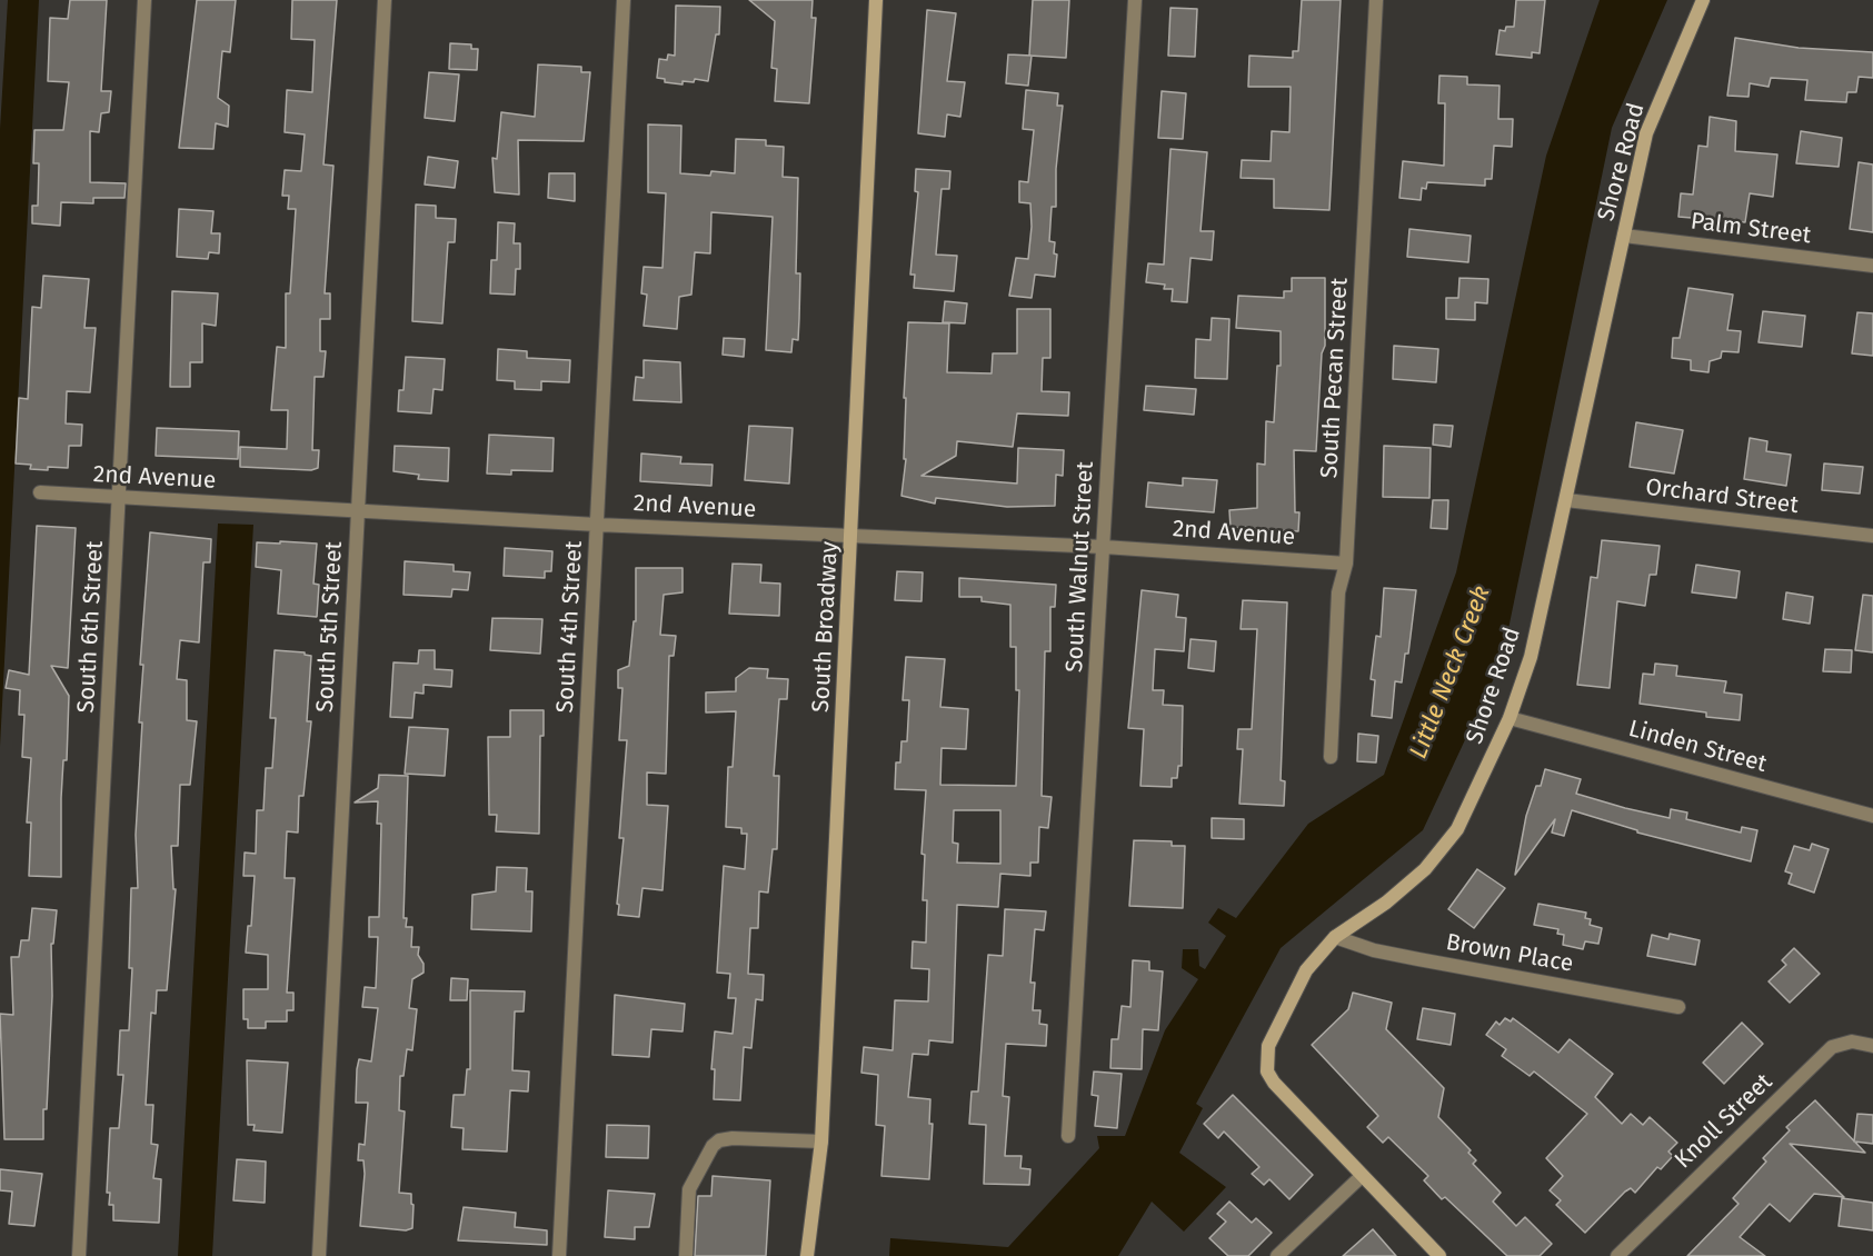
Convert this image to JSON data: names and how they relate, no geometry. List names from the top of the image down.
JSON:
{
  "streets": {
    "street": [
      "Shore Road",
      "Palm Street",
      "South Pecan Street",
      "2nd Avenue",
      "Orchard Street",
      "South Walnut Street",
      "South 6th Street",
      "South 5th Street",
      "South 4th Street",
      "South Broadway",
      "Linden Street",
      "Brown Place",
      "Knoll Street"
    ]
  },
  "crossings": [
    ["Shore Road", "Palm Street"],
    ["Shore Road", "Orchard Street"],
    ["Shore Road", "Linden Street"],
    ["Shore Road", "Brown Place"],
    ["South Pecan Street", "2nd Avenue"],
    ["2nd Avenue", "South Walnut Street"],
    ["2nd Avenue", "South 6th Street"],
    ["2nd Avenue", "South 5th Street"],
    ["2nd Avenue", "South 4th Street"],
    ["2nd Avenue", "South Broadway"]
  ],
  "water": ["Little Neck Creek"]
}
